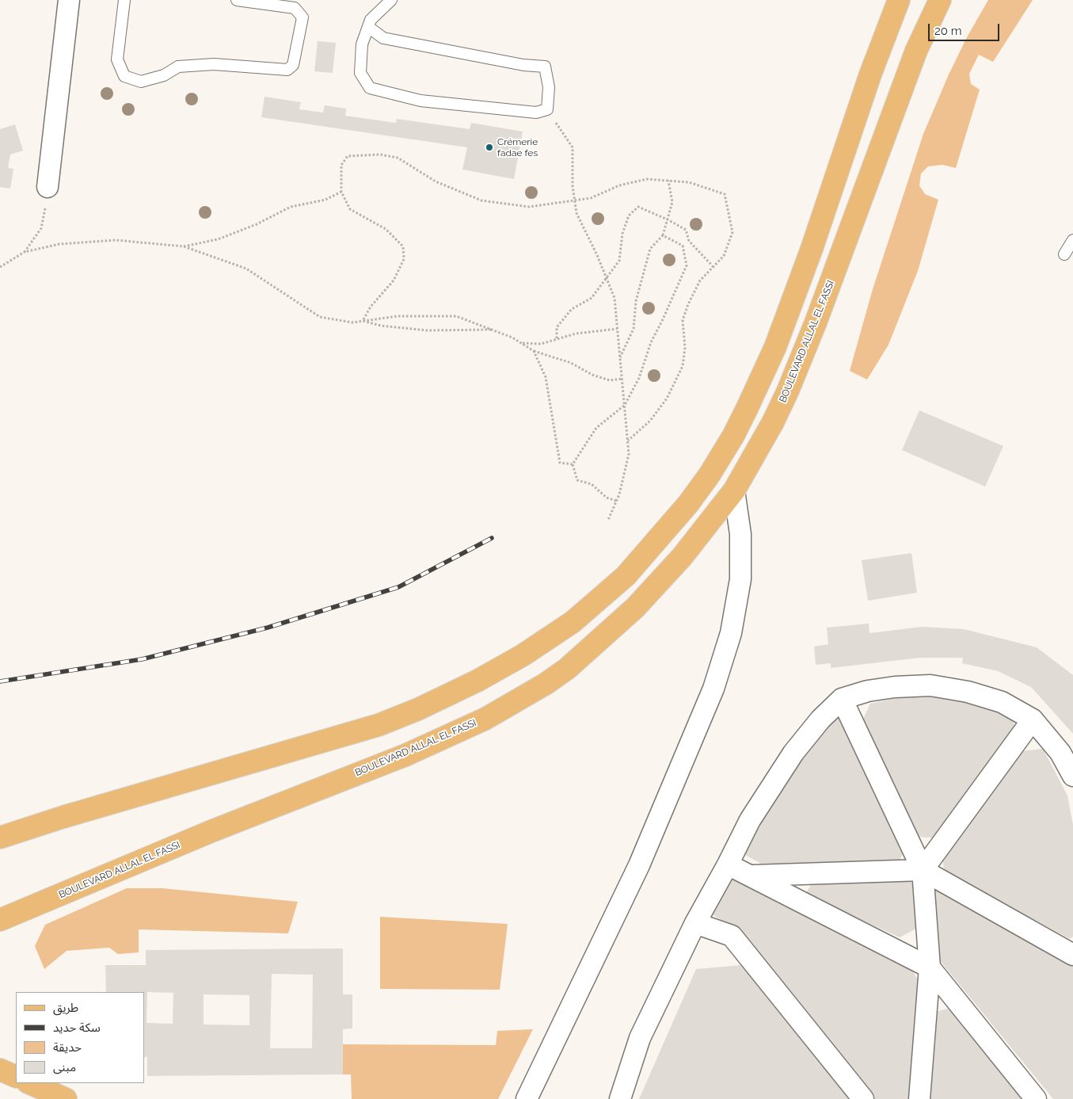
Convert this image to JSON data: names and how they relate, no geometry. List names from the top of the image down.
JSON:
{
  "streets": {
    "main road": ["BOULEVARD ALLAL EL FASSI"]
  },
  "places": ["Crémerie fadae fes"],
  "legend": [
    "طريق",
    "سكة حديد",
    "حديقة",
    "مبنى"
  ],
  "scale_bar": "20 m"
}
